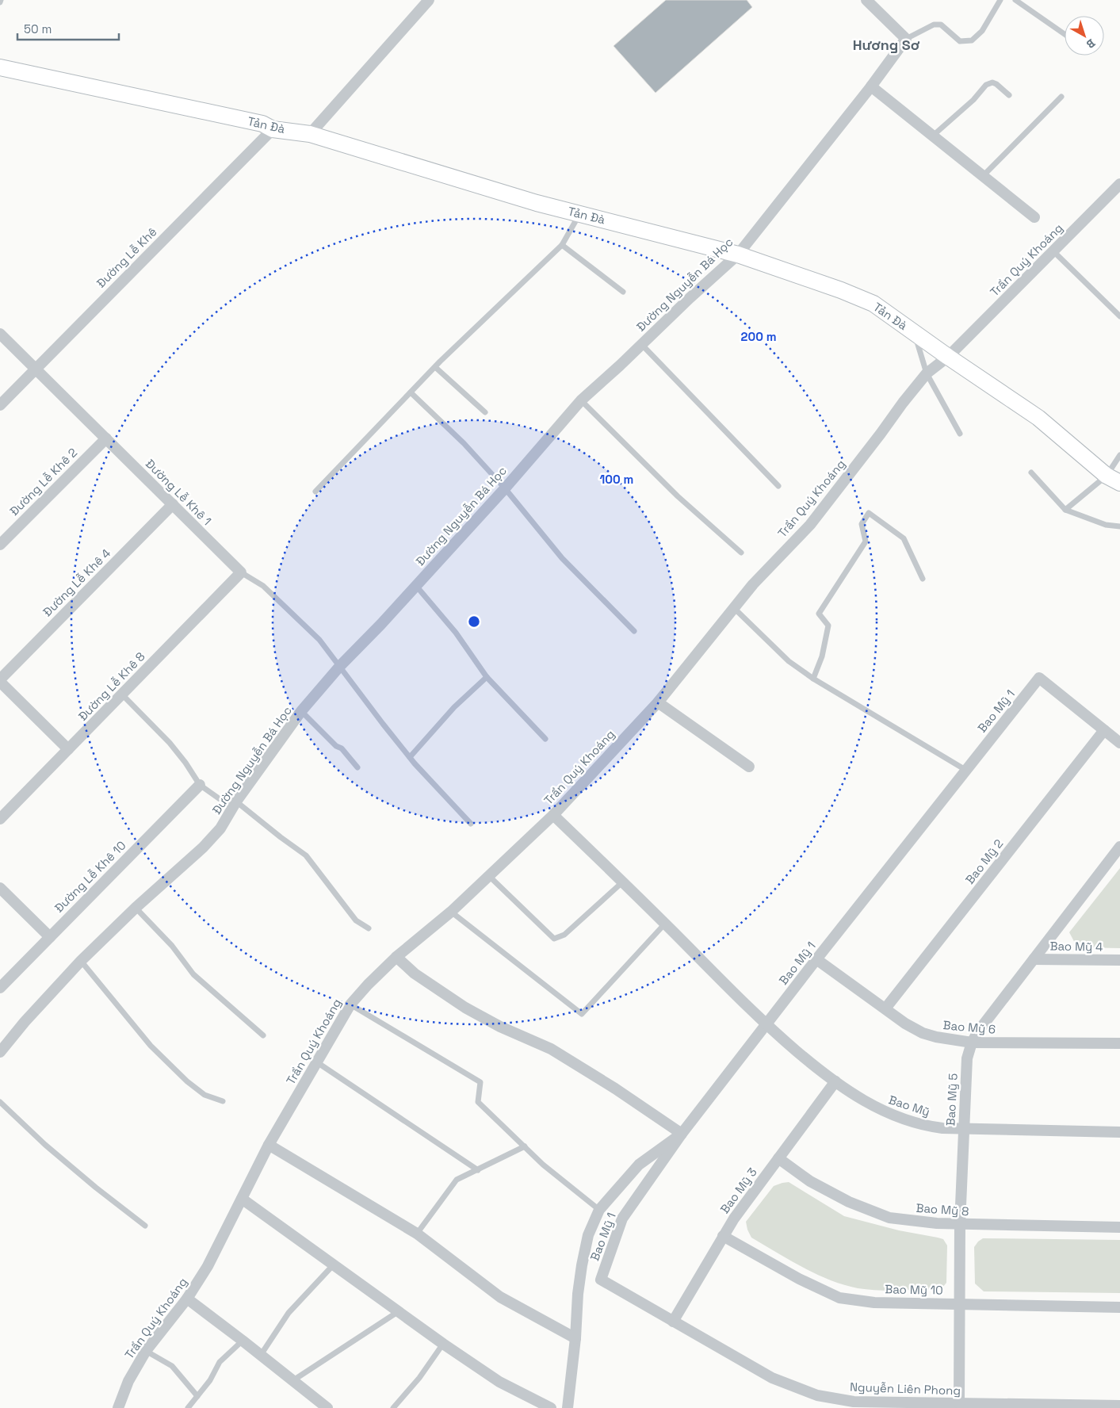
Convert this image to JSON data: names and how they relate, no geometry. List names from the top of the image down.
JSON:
{
  "streets": {
    "main road": ["Tản Đà"],
    "street": [
      "Đường Lễ Khê",
      "Trần Quý Khoáng",
      "Đường Nguyễn Bá Học",
      "Đường Lễ Khê 2",
      "Đường Lễ Khê 1",
      "Đường Lễ Khê 4",
      "Đường Lễ Khê 8",
      "Bao Mỹ 1",
      "Bao Mỹ 2",
      "Đường Lễ Khê 10",
      "Bao Mỹ 4",
      "Bao Mỹ 6",
      "Bao Mỹ 5",
      "Bao Mỹ",
      "Bao Mỹ 3",
      "Bao Mỹ 8",
      "Bao Mỹ 10",
      "Nguyễn Liên Phong"
    ]
  },
  "crossings": [
    ["Tản Đà", "Đường Lễ Khê"],
    ["Tản Đà", "Trần Quý Khoáng"],
    ["Tản Đà", "Đường Nguyễn Bá Học"],
    ["Đường Lễ Khê", "Đường Lễ Khê 1"],
    ["Trần Quý Khoáng", "Bao Mỹ"],
    ["Đường Nguyễn Bá Học", "Đường Lễ Khê 1"],
    ["Đường Lễ Khê 2", "Đường Lễ Khê 1"],
    ["Đường Lễ Khê 1", "Đường Lễ Khê 4"],
    ["Đường Lễ Khê 1", "Đường Lễ Khê 8"],
    ["Bao Mỹ 1", "Bao Mỹ 2"],
    ["Bao Mỹ 1", "Bao Mỹ 6"],
    ["Bao Mỹ 1", "Bao Mỹ"],
    ["Bao Mỹ 1", "Nguyễn Liên Phong"],
    ["Bao Mỹ 2", "Bao Mỹ 6"],
    ["Bao Mỹ 4", "Bao Mỹ 5"],
    ["Bao Mỹ 6", "Bao Mỹ 5"],
    ["Bao Mỹ 5", "Bao Mỹ"],
    ["Bao Mỹ 5", "Bao Mỹ 8"],
    ["Bao Mỹ 5", "Bao Mỹ 10"],
    ["Bao Mỹ 5", "Nguyễn Liên Phong"],
    ["Bao Mỹ", "Bao Mỹ 3"],
    ["Bao Mỹ 3", "Bao Mỹ 8"],
    ["Bao Mỹ 3", "Bao Mỹ 10"],
    ["Bao Mỹ 3", "Nguyễn Liên Phong"]
  ],
  "districts": ["Hương Sơ"],
  "scale_bar": "50 m",
  "north": "bottom right",
  "rings": ["200 m", "100 m"]
}
